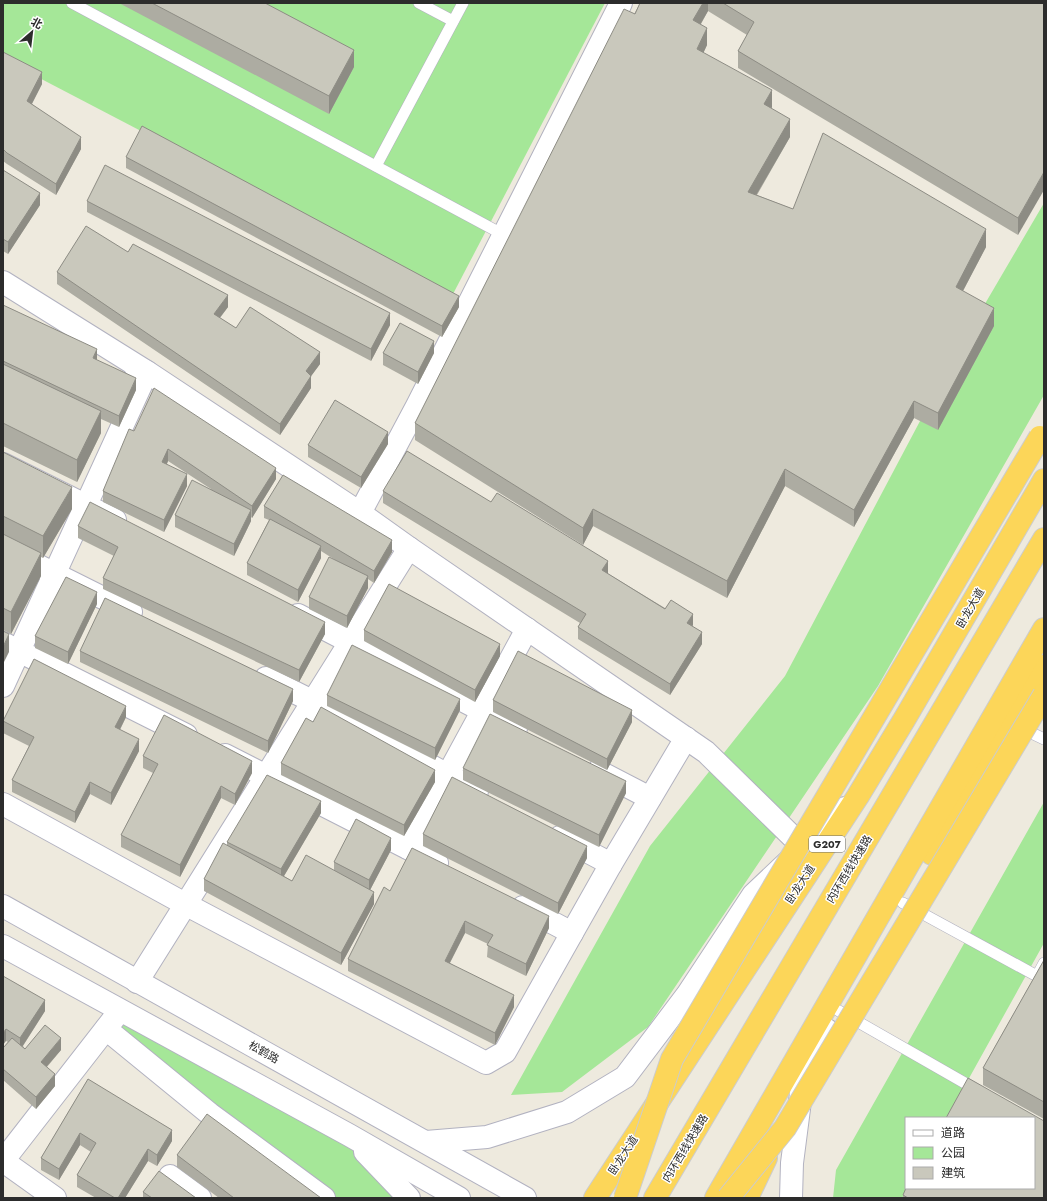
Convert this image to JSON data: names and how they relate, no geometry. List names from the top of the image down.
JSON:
{
  "streets": {
    "highway": ["卧龙大道", "G207", "内环西线快速路"],
    "street": ["松鹤路"]
  },
  "legend": ["道路", "公园", "建筑"],
  "north": "top right"
}
